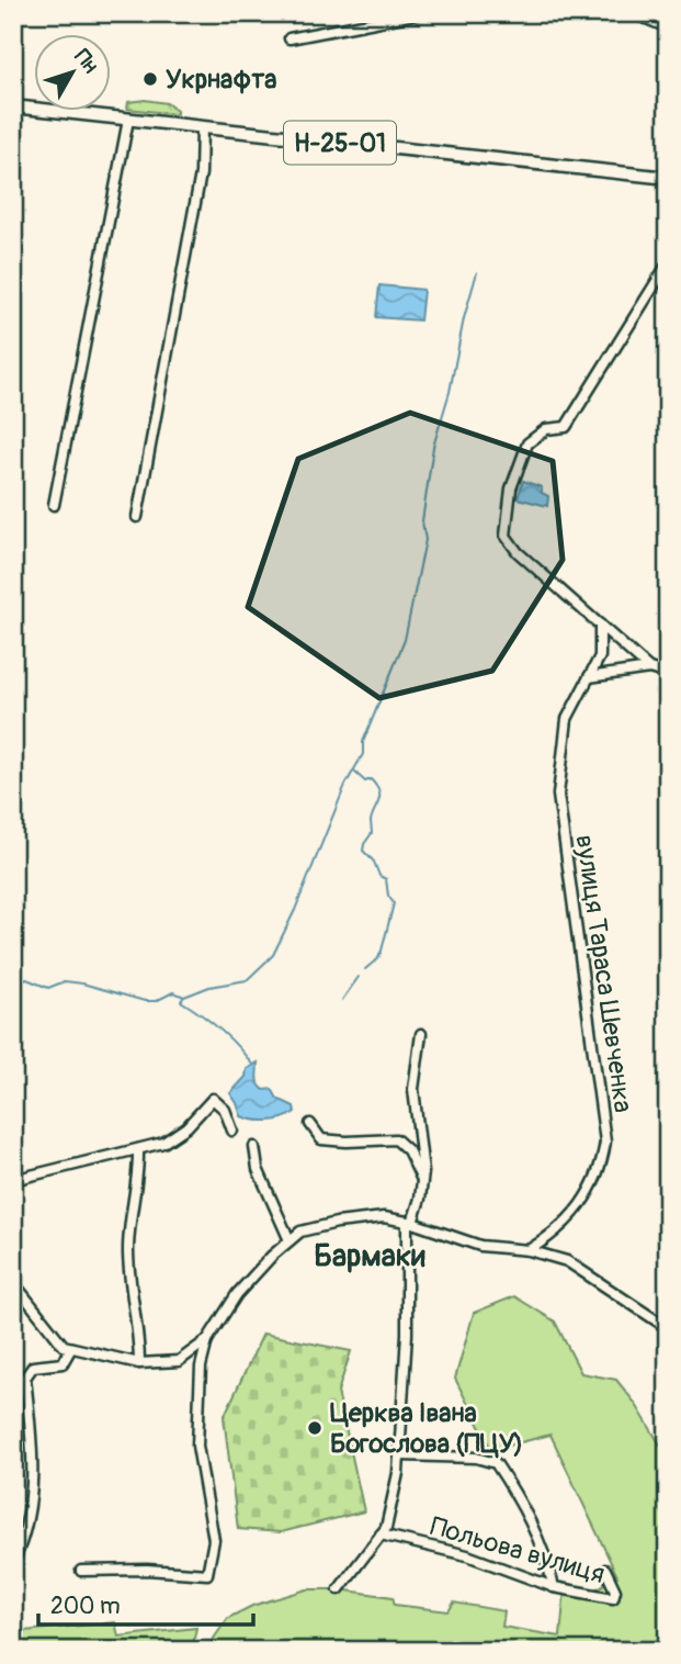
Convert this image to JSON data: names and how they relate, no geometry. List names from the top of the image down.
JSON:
{
  "streets": {
    "main road": ["Н-25-01"],
    "street": ["вулиця Тараса Шевченка", "Польова вулиця"]
  },
  "districts": ["Бармаки"],
  "places": ["Укрнафта", "Церква Івана Богослова (ПЦУ)"],
  "scale_bar": "200 m",
  "north": "top right"
}
